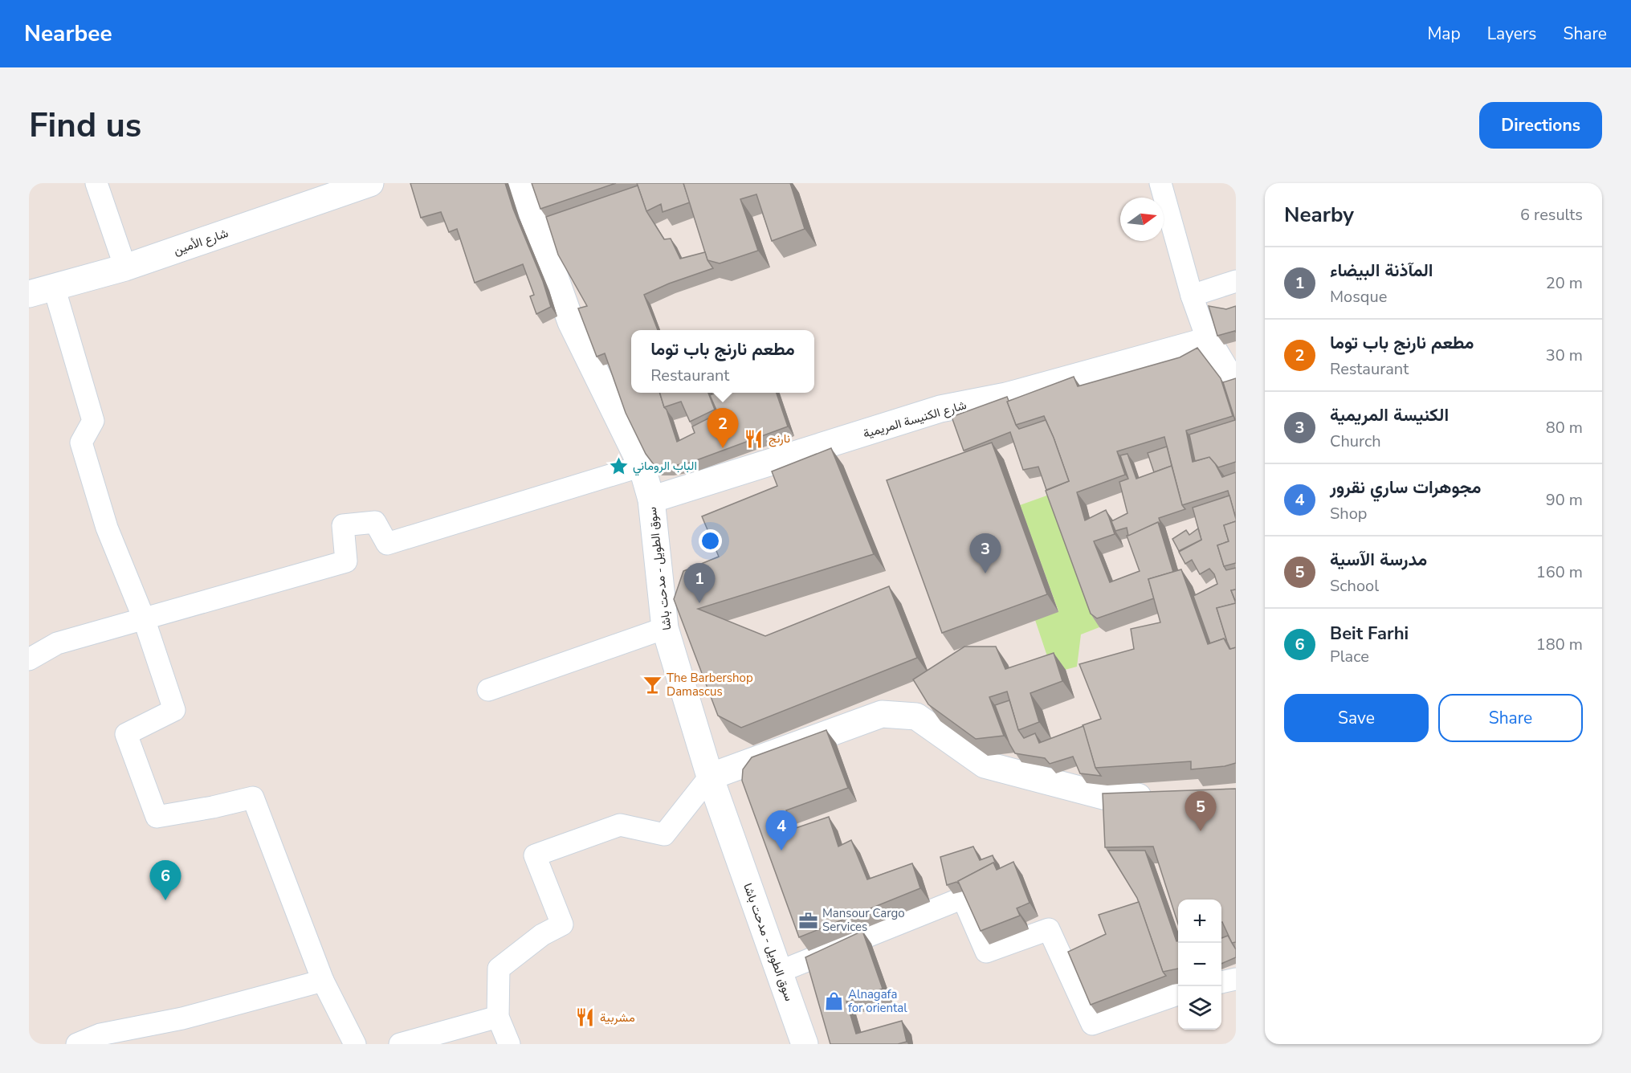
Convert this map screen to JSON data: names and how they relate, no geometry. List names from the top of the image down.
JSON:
{
  "streets": {
    "street": ["شارع الأمين", "شارع الكنيسة المريمية", "سوق الطويل - مدحت باشا"]
  },
  "crossings": [
    ["شارع الكنيسة المريمية", "سوق الطويل - مدحت باشا"]
  ],
  "places": {
    "restaurant": ["نارنج", "مشربية"],
    "place": ["الباب الروماني"],
    "bar": ["The Barbershop Damascus"],
    "office": ["Mansour Cargo Services"],
    "shop": ["Alnagafa for oriental"]
  },
  "north": "right",
  "page": {
    "header": "Nearbee",
    "nav": ["Map", "Layers", "Share"],
    "buttons": [
      "Directions",
      ["Save", "Share"]
    ],
    "title": "Find us",
    "heading": ["Nearby", "6 results"],
    "list": [
      {
        "mark": "1",
        "name": "المآذنة البيضاء",
        "note": "Mosque",
        "value": "20 m"
      },
      {
        "mark": "2",
        "name": "مطعم نارنج باب توما",
        "note": "Restaurant",
        "value": "30 m"
      },
      {
        "mark": "3",
        "name": "الكنيسة المريمية",
        "note": "Church",
        "value": "80 m"
      },
      {
        "mark": "4",
        "name": "مجوهرات ساري نقرور",
        "note": "Shop",
        "value": "90 m"
      },
      {
        "mark": "5",
        "name": "مدرسة الآسية",
        "note": "School",
        "value": "160 m"
      },
      {
        "mark": "6",
        "name": "Beit Farhi",
        "note": "Place",
        "value": "180 m"
      }
    ],
    "popup": ["مطعم نارنج باب توما", "Restaurant"],
    "pins": [
      "2",
      "3",
      "1",
      "5",
      "4",
      "6"
    ],
    "map_buttons": ["+", "−"]
  }
}
